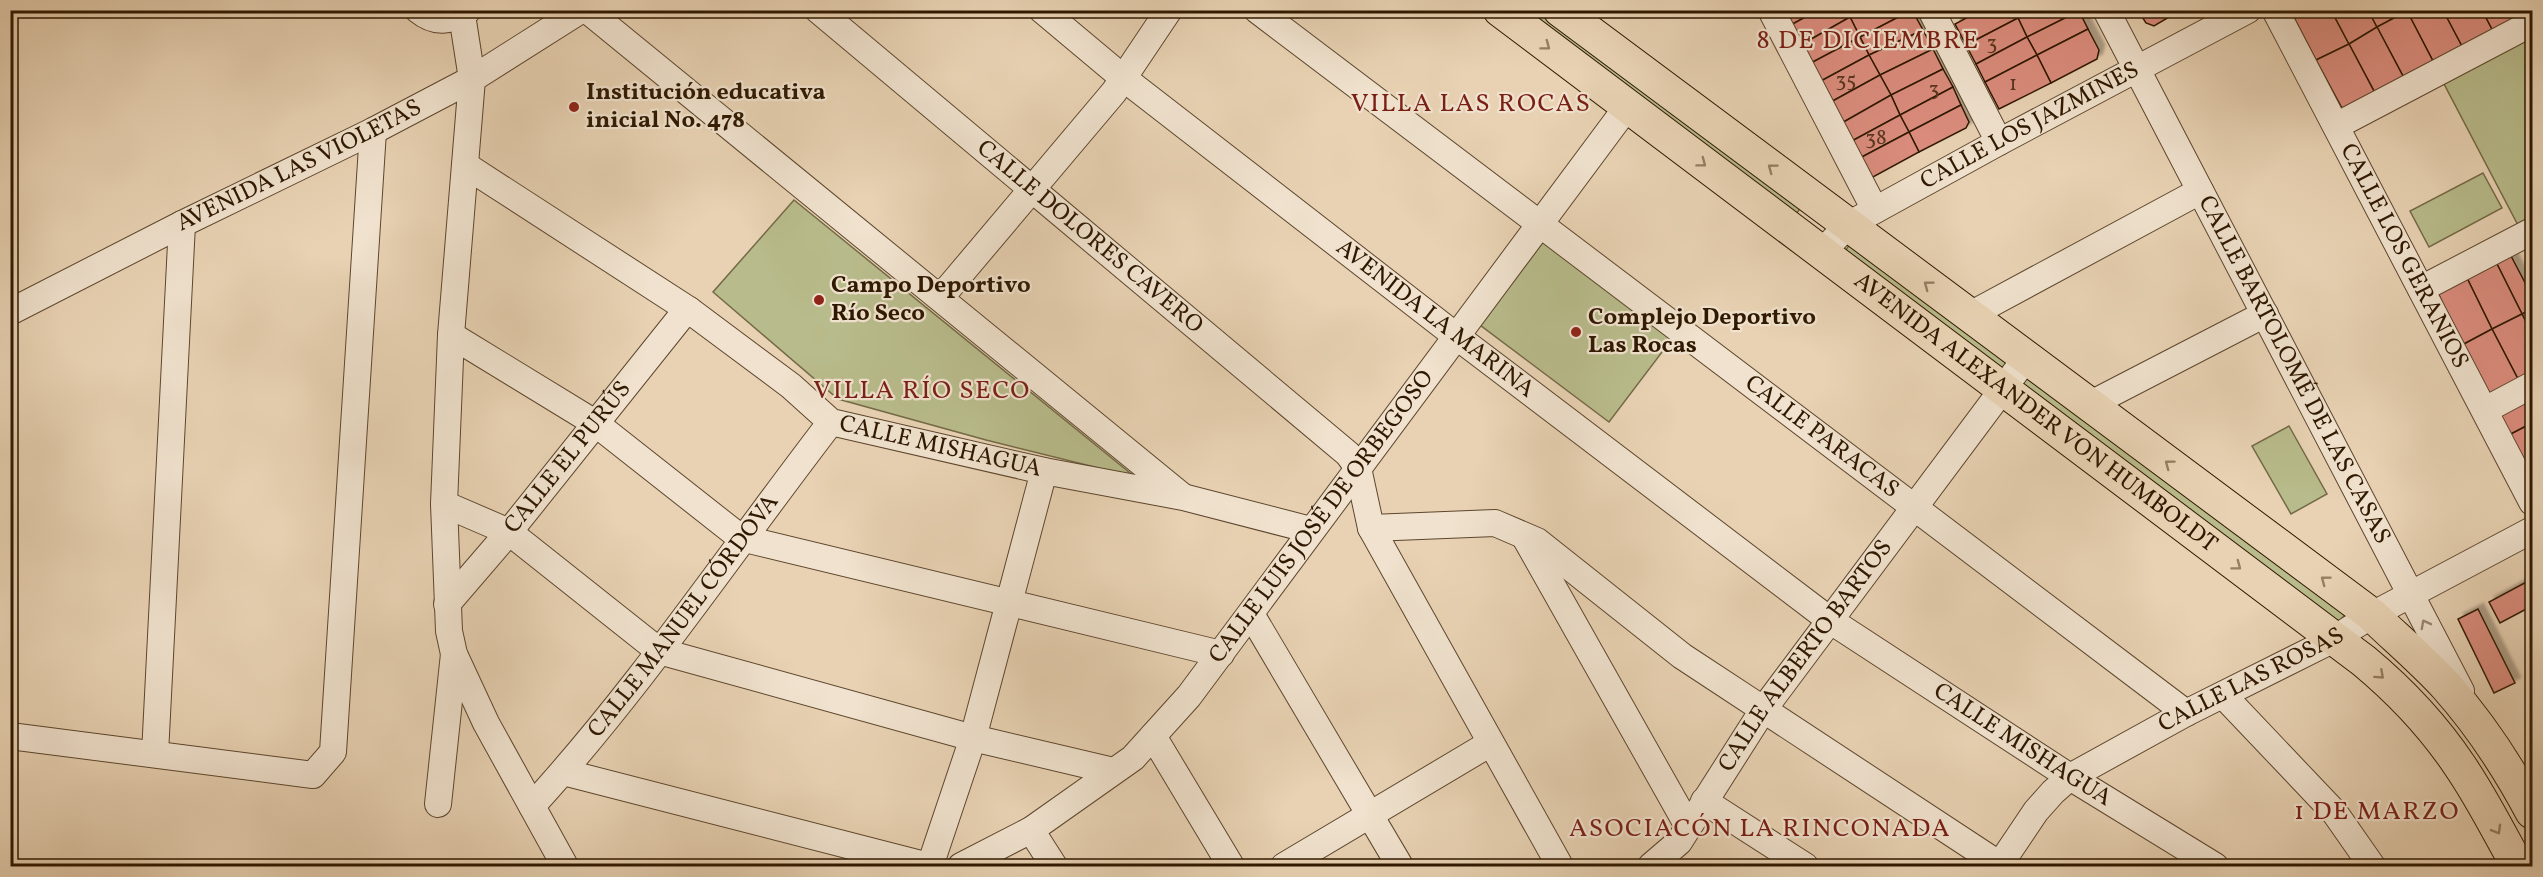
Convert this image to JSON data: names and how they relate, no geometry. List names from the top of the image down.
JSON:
{
  "streets": {
    "main road": ["AVENIDA ALEXANDER VON HUMBOLDT"],
    "street": [
      "CALLE LOS JAZMINES",
      "AVENIDA LAS VIOLETAS",
      "CALLE DOLORES CAVERO",
      "CALLE LOS GERANIOS",
      "AVENIDA LA MARINA",
      "CALLE BARTOLOMÉ DE LAS CASAS",
      "CALLE PARACAS",
      "CALLE MISHAGUA",
      "CALLE EL PURÚS",
      "CALLE LUIS JOSÉ DE ORBEGOSO",
      "CALLE MANUEL CÓRDOVA",
      "CALLE ALBERTO BARTOS",
      "CALLE LAS ROSAS"
    ]
  },
  "crossings": [
    ["CALLE LOS JAZMINES", "CALLE BARTOLOMÉ DE LAS CASAS"],
    ["CALLE LOS JAZMINES", "AVENIDA ALEXANDER VON HUMBOLDT"],
    ["CALLE DOLORES CAVERO", "CALLE LUIS JOSÉ DE ORBEGOSO"],
    ["AVENIDA LA MARINA", "CALLE MISHAGUA"],
    ["AVENIDA LA MARINA", "CALLE LUIS JOSÉ DE ORBEGOSO"],
    ["AVENIDA LA MARINA", "CALLE ALBERTO BARTOS"],
    ["CALLE BARTOLOMÉ DE LAS CASAS", "AVENIDA ALEXANDER VON HUMBOLDT"],
    ["CALLE BARTOLOMÉ DE LAS CASAS", "CALLE LAS ROSAS"],
    ["AVENIDA ALEXANDER VON HUMBOLDT", "CALLE LUIS JOSÉ DE ORBEGOSO"],
    ["AVENIDA ALEXANDER VON HUMBOLDT", "CALLE ALBERTO BARTOS"],
    ["AVENIDA ALEXANDER VON HUMBOLDT", "CALLE LAS ROSAS"],
    ["CALLE PARACAS", "CALLE LUIS JOSÉ DE ORBEGOSO"],
    ["CALLE PARACAS", "CALLE ALBERTO BARTOS"],
    ["CALLE PARACAS", "CALLE LAS ROSAS"],
    ["CALLE MISHAGUA", "CALLE EL PURÚS"],
    ["CALLE MISHAGUA", "CALLE LUIS JOSÉ DE ORBEGOSO"],
    ["CALLE MISHAGUA", "CALLE MANUEL CÓRDOVA"],
    ["CALLE MISHAGUA", "CALLE ALBERTO BARTOS"],
    ["CALLE MISHAGUA", "CALLE LAS ROSAS"]
  ],
  "districts": [
    "8 DE DICIEMBRE",
    "VILLA LAS ROCAS",
    "VILLA RÍO SECO",
    "1 DE MARZO",
    "ASOCIACÓN LA RINCONADA"
  ],
  "places": ["Institución educativa inicial No. 478", "Campo Deportivo Río Seco", "Complejo Deportivo Las Rocas"],
  "house_numbers": [
    "3",
    "35",
    "1",
    "3",
    "38"
  ]
}
